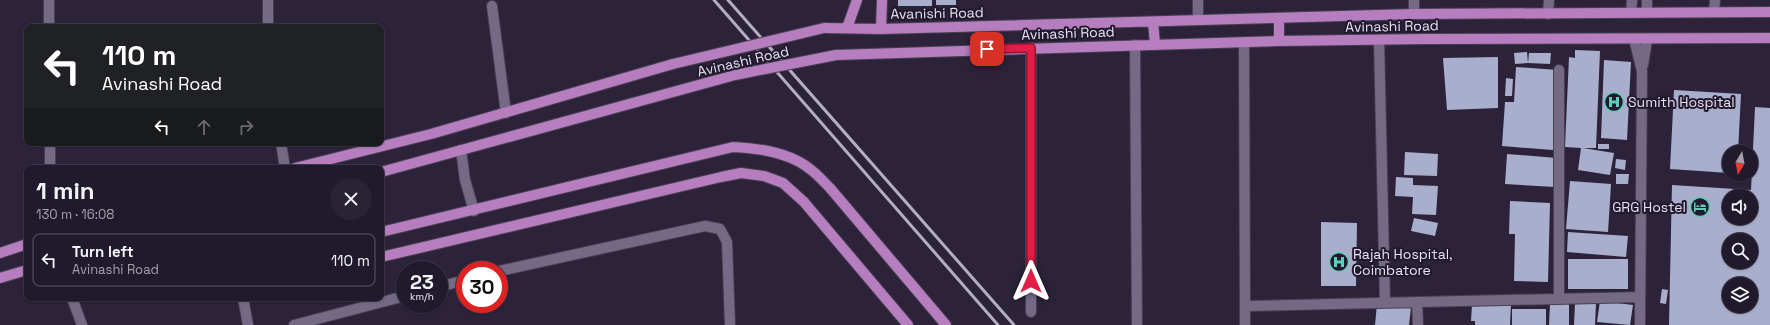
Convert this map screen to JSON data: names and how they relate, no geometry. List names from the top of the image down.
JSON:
{
  "streets": {
    "main road": ["Avanishi Road", "Avinashi Road"]
  },
  "crossings": [
    ["Avanishi Road", "Avinashi Road"]
  ],
  "places": {
    "hospital": ["Sumith Hospital", "Rajah Hospital, Coimbatore"],
    "hotel": ["GRG Hostel"]
  },
  "north": "bottom",
  "page": {
    "turn": ["110 m", "Avinashi Road"],
    "heading": ["1 min", "130 m · 16:08"],
    "list": [
      {
        "name": "Turn left",
        "note": "Avinashi Road",
        "value": "110 m"
      }
    ],
    "speed": "23 km/h",
    "limit": "30"
  }
}
